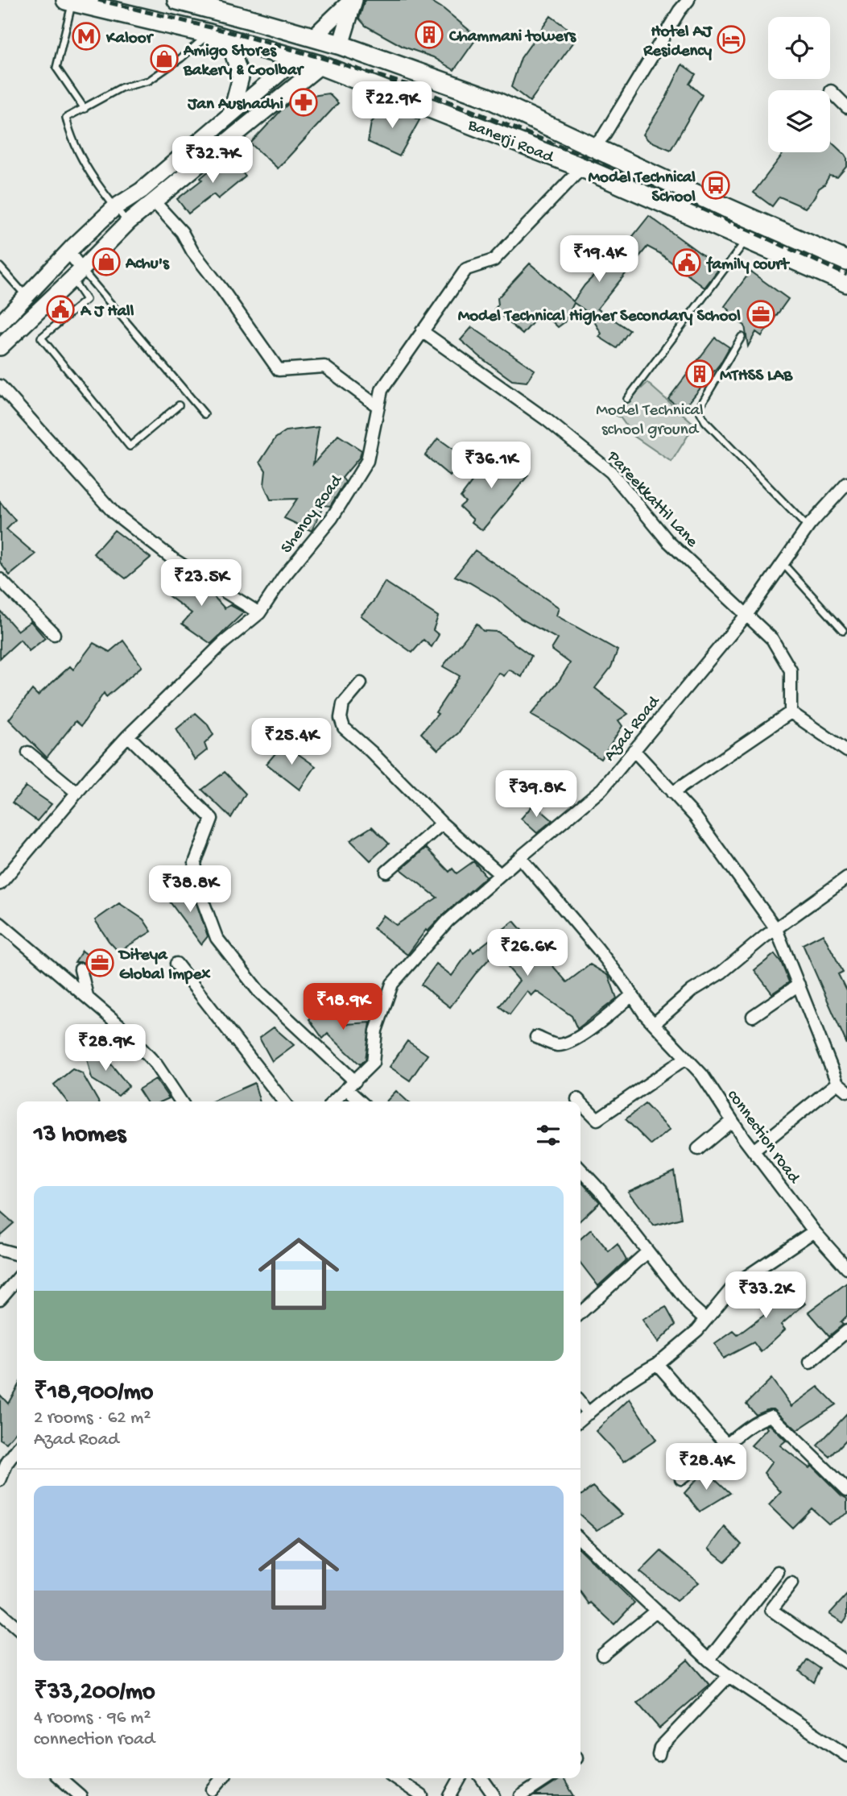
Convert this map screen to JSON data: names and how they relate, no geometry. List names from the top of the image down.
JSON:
{
  "streets": {
    "main road": ["Banerji Road"],
    "street": [
      "Pareekkattil Lane",
      "Shenoy Road",
      "Azad Road",
      "connection road"
    ]
  },
  "crossings": [
    ["Banerji Road", "Shenoy Road"],
    ["Pareekkattil Lane", "Shenoy Road"],
    ["Pareekkattil Lane", "Azad Road"],
    ["Azad Road", "connection road"]
  ],
  "parks": ["Model Technical school ground"],
  "places": {
    "building": ["Chammani towers", "MTHSS LAB"],
    "metro station": ["Kaloor"],
    "hotel": ["Hotel AJ Residency"],
    "shop": ["Amigo Stores Bakery & Coolbar", "Achu's"],
    "pharmacy": ["Jan Aushadhi"],
    "bus stop": ["Model Technical School"],
    "public building": ["family court", "A J Hall"],
    "office": ["Model Technical Higher Secondary School", "Diteya Global Impex"]
  },
  "page": {
    "price": [
      "₹22.9K",
      "₹32.7K",
      "₹19.4K",
      "₹36.1K",
      "₹23.5K",
      "₹25.4K",
      "₹39.8K",
      "₹38.8K",
      "₹26.6K",
      "₹18.9K",
      "₹28.9K",
      "₹33.2K",
      "₹28.4K"
    ],
    "heading": "13 homes",
    "list": [
      {
        "name": "₹18,900/mo",
        "note": "2 rooms · 62 m² · Azad Road"
      },
      {
        "name": "₹33,200/mo",
        "note": "4 rooms · 96 m² · connection road"
      }
    ]
  }
}
